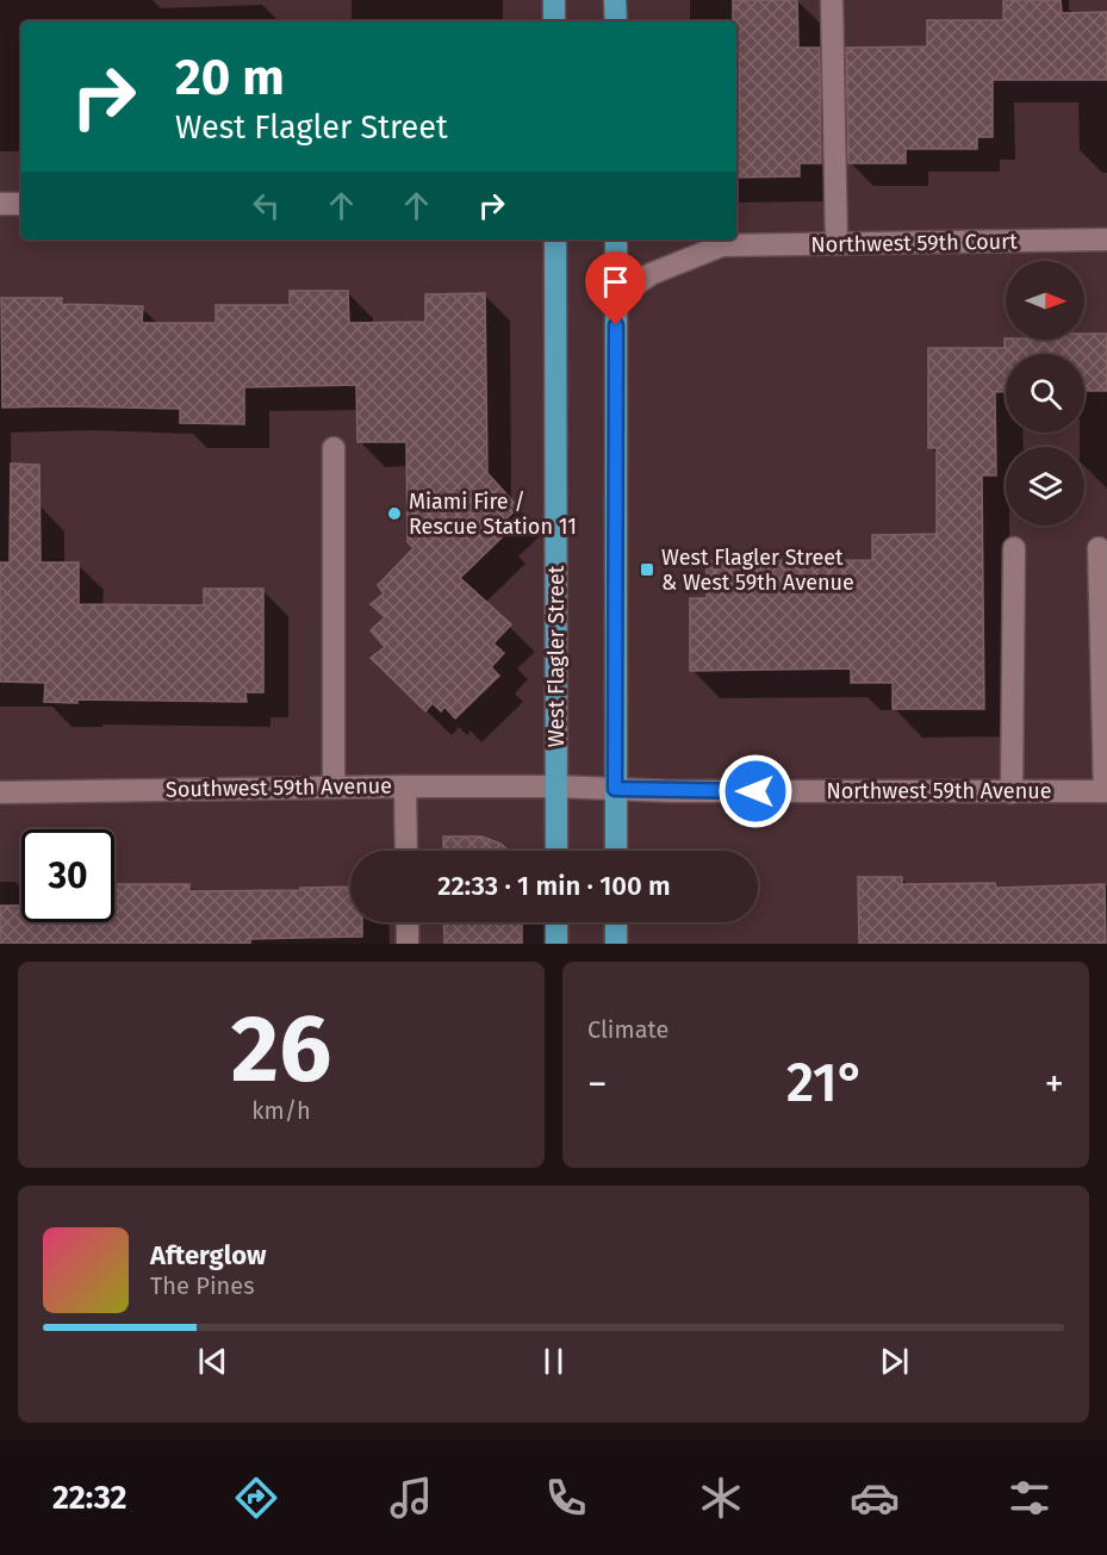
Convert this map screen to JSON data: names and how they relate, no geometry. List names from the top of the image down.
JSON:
{
  "streets": {
    "main road": ["West Flagler Street"],
    "street": ["Northwest 59th Court", "Southwest 59th Avenue", "Northwest 59th Avenue"]
  },
  "crossings": [
    ["West Flagler Street", "Southwest 59th Avenue"],
    ["West Flagler Street", "Northwest 59th Avenue"],
    ["Southwest 59th Avenue", "Northwest 59th Avenue"]
  ],
  "places": {
    "other": ["Miami Fire / Rescue Station 11"],
    "transit": ["West Flagler Street & West 59th Avenue"]
  },
  "north": "right",
  "page": {
    "turn": ["20 m", "West Flagler Street"],
    "limit": "30",
    "trip": "22:33 · 1 min · 100 m",
    "tile": [
      ["26", "km/h"],
      "Climate"
    ],
    "heat": ["−", "21°", "+"],
    "song": ["Afterglow", "The Pines"],
    "tabs": "22:32"
  }
}
